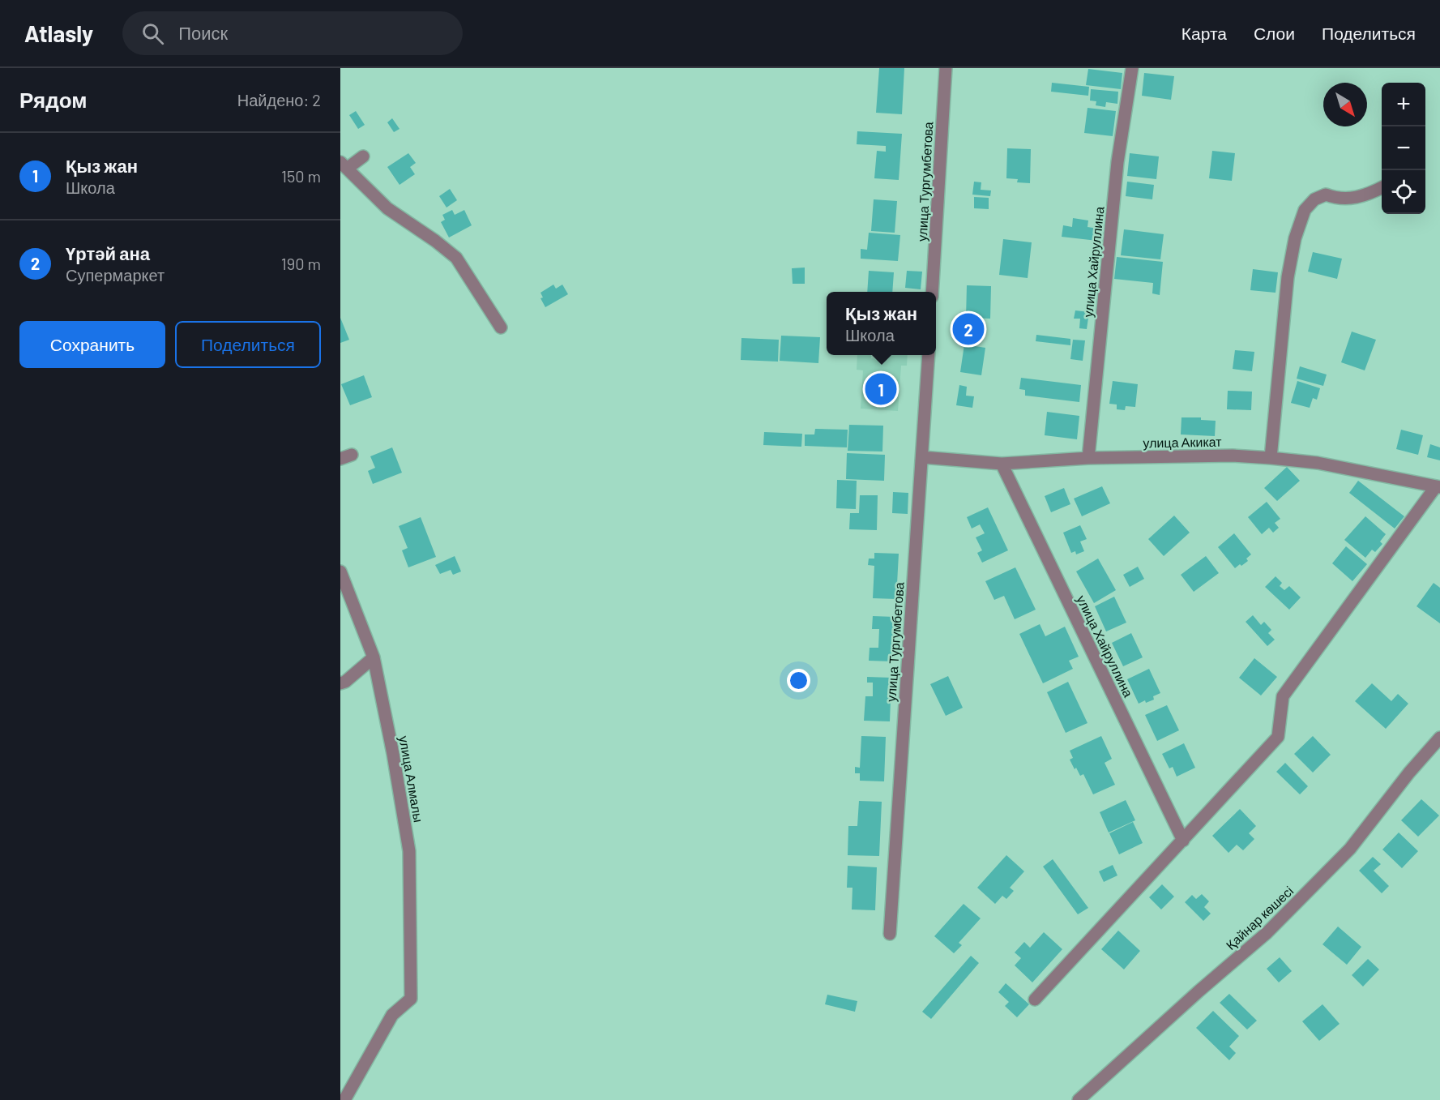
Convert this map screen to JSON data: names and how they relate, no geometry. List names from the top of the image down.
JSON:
{
  "streets": {
    "street": [
      "улица Тургумбетова",
      "улица Хайруллина",
      "улица Акикат",
      "улица Алмалы",
      "Қайнар көшесі"
    ]
  },
  "crossings": [
    ["улица Тургумбетова", "улица Акикат"],
    ["улица Хайруллина", "улица Акикат"]
  ],
  "north": "bottom right",
  "page": {
    "header": "Atlasly",
    "search": "Поиск",
    "nav": ["Карта", "Слои", "Поделиться"],
    "heading": ["Рядом", "Найдено: 2"],
    "map_buttons": ["+", "−"],
    "list": [
      {
        "mark": "1",
        "name": "Қыз жан",
        "note": "Школа",
        "value": "150 m"
      },
      {
        "mark": "2",
        "name": "Үртәй ана",
        "note": "Супермаркет",
        "value": "190 m"
      }
    ],
    "popup": ["Қыз жан", "Школа"],
    "buttons": ["Сохранить", "Поделиться"],
    "pins": ["2", "1"]
  }
}
